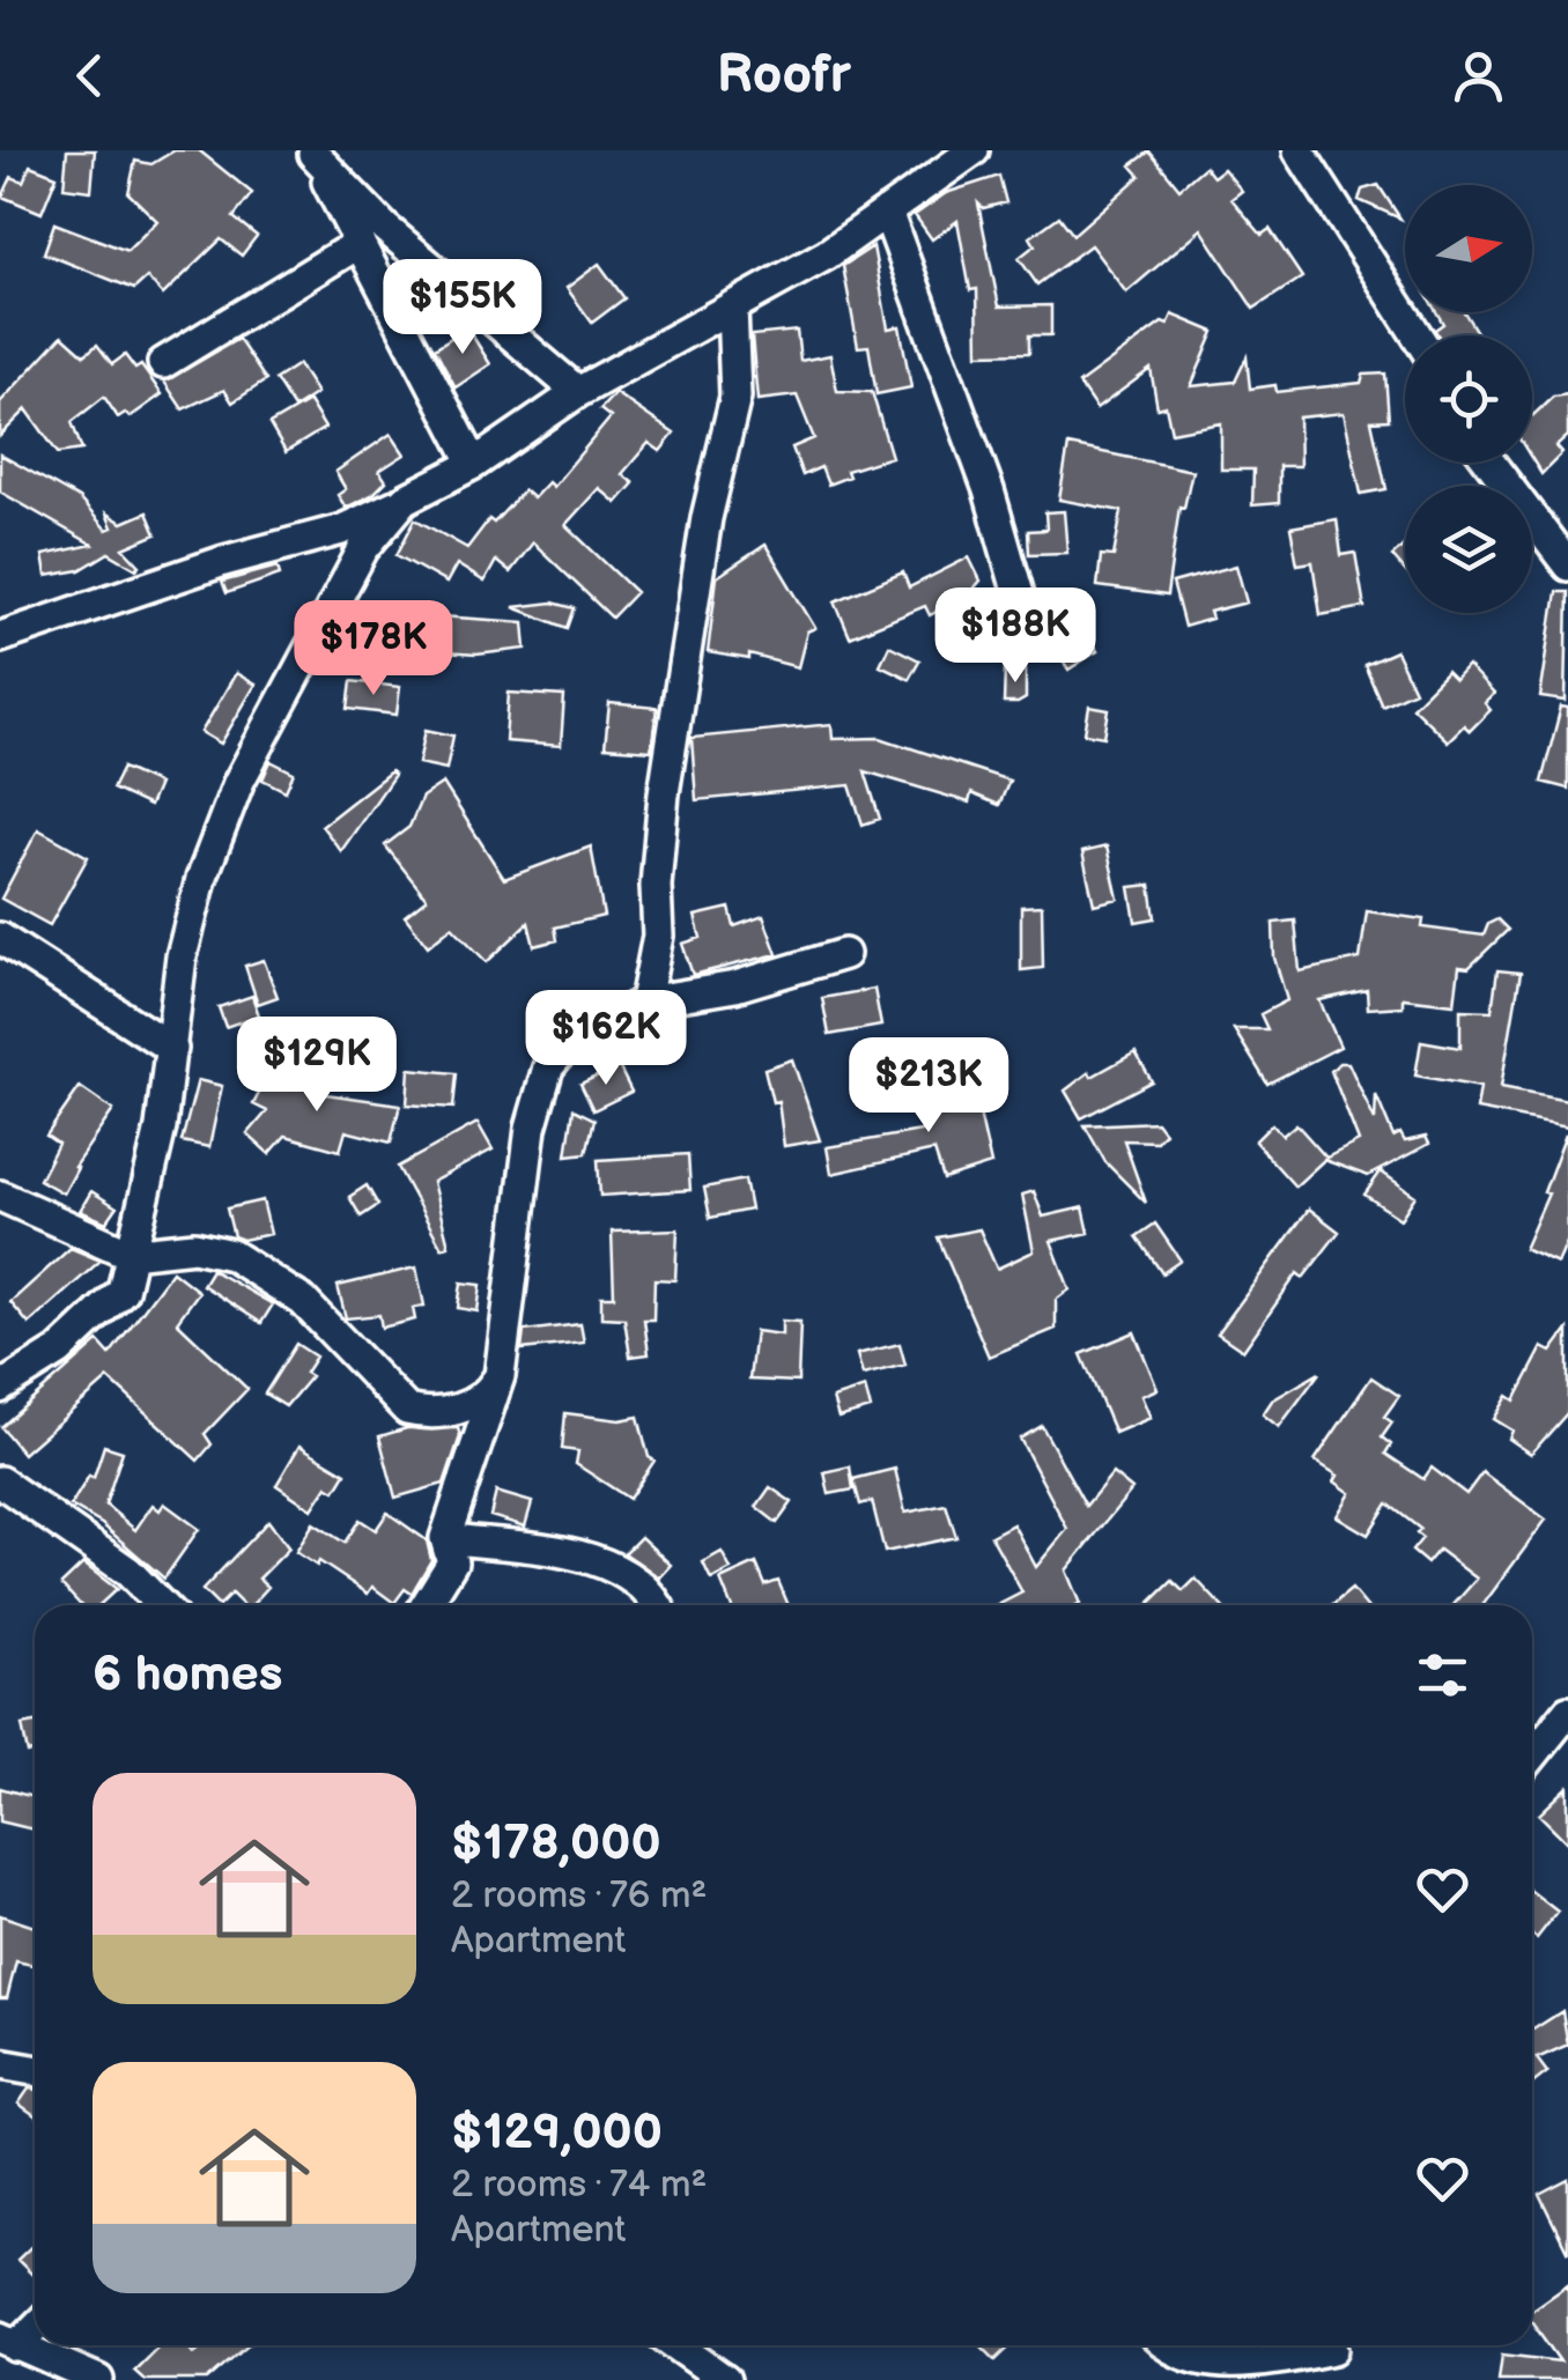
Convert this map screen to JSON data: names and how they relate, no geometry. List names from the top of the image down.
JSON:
{
  "north": "right",
  "page": {
    "header": "Roofr",
    "price": [
      "$155K",
      "$188K",
      "$178K",
      "$162K",
      "$129K",
      "$213K"
    ],
    "heading": "6 homes",
    "list": [
      {
        "name": "$178,000",
        "note": "2 rooms · 76 m² · Apartment"
      },
      {
        "name": "$129,000",
        "note": "2 rooms · 74 m² · Apartment"
      }
    ]
  }
}
